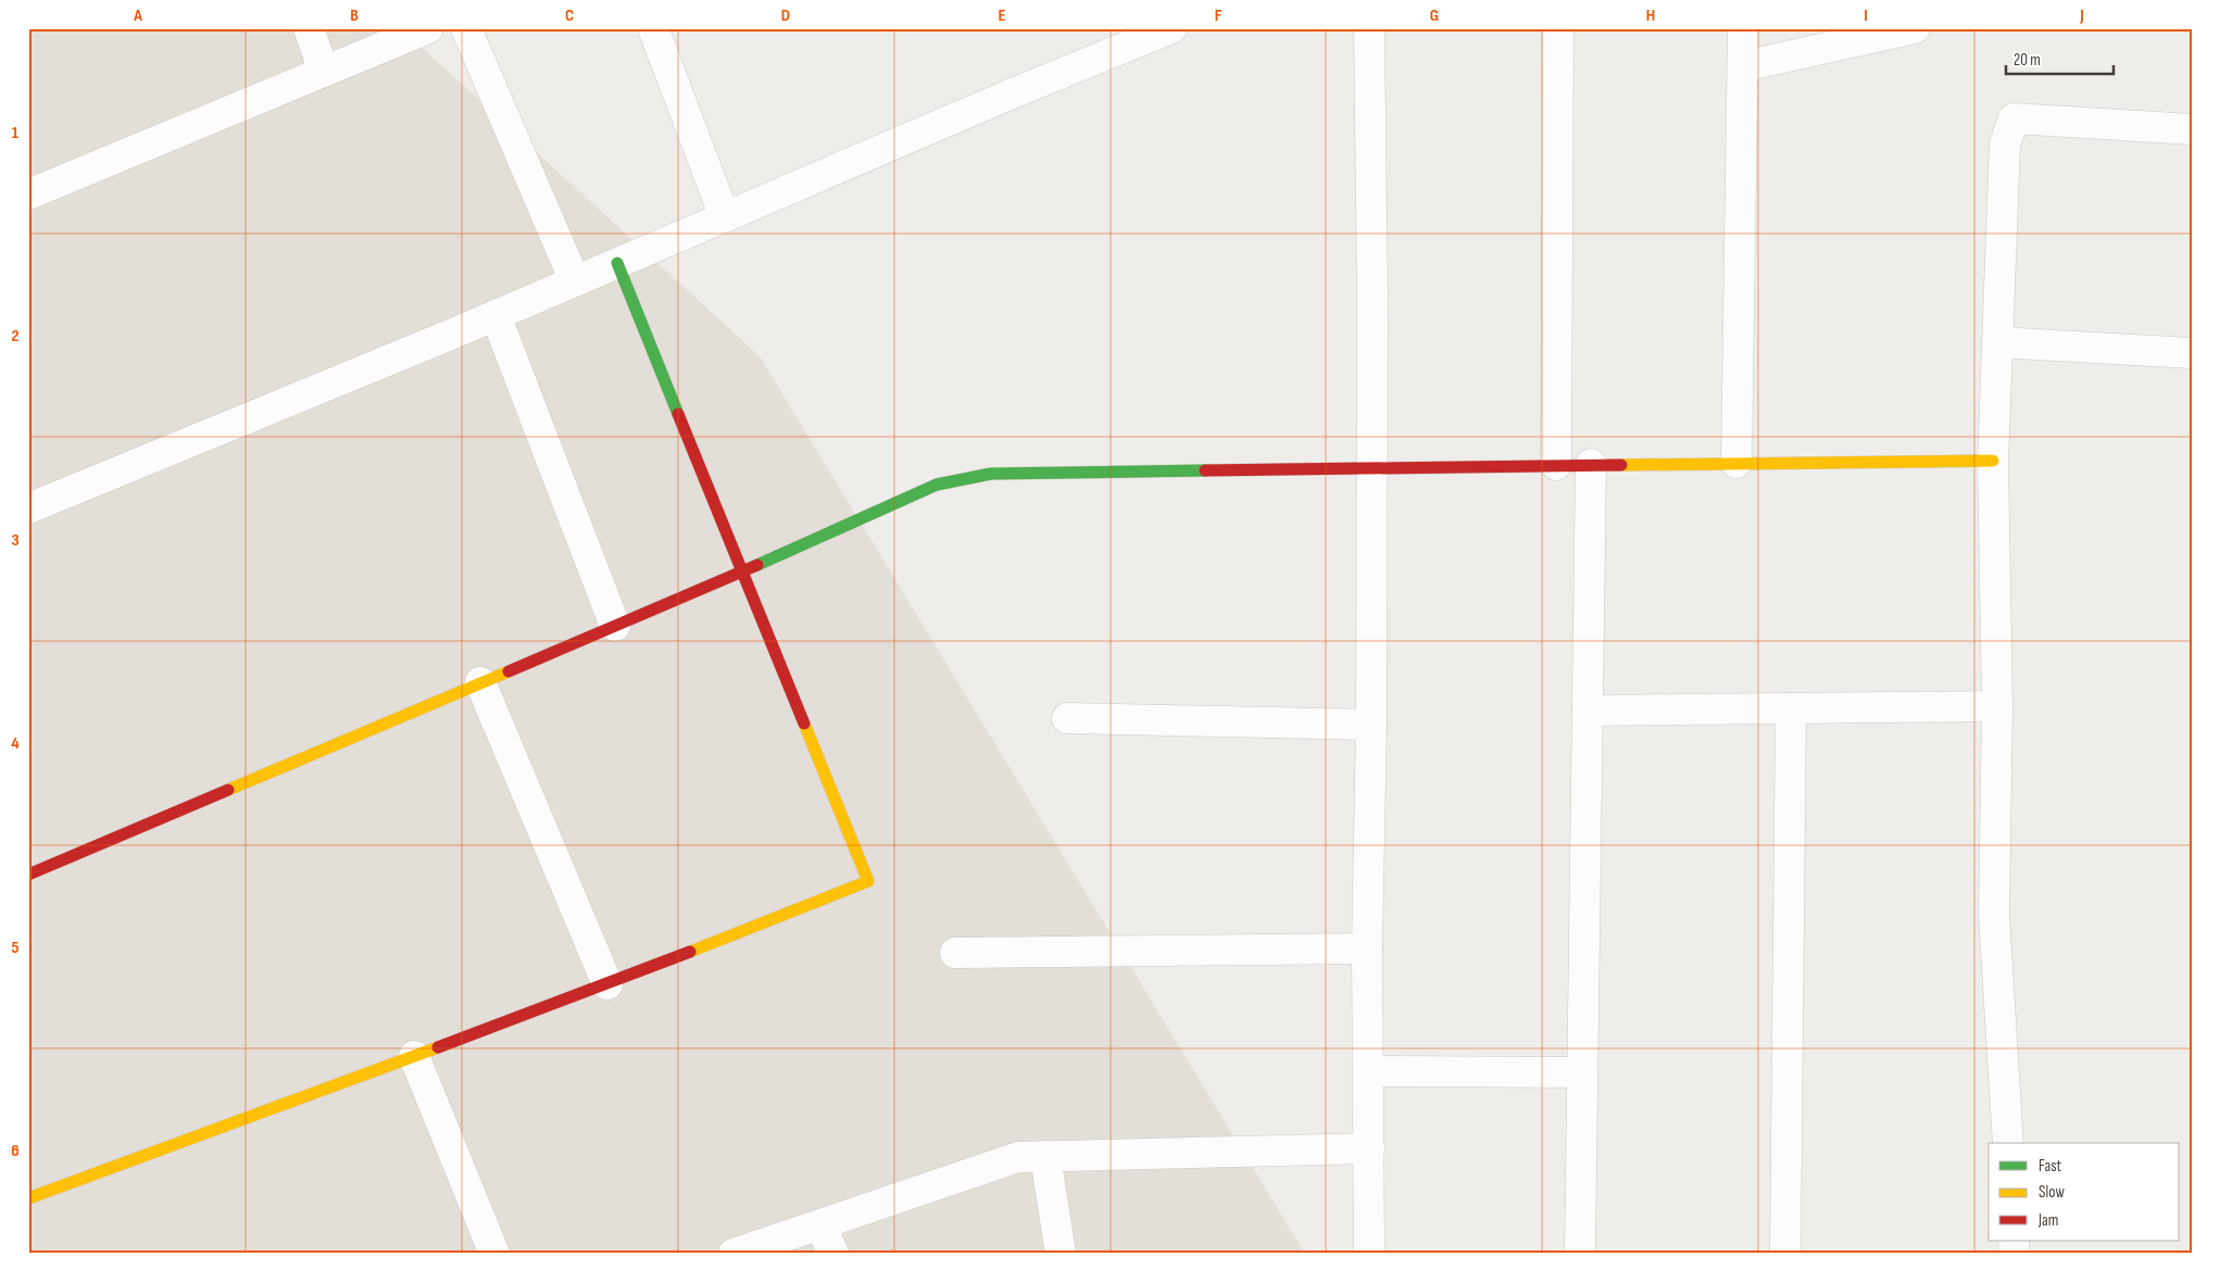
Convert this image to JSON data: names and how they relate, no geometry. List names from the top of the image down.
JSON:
{
  "legend": ["Fast", "Slow", "Jam"],
  "scale_bar": "20 m",
  "grid": {
    "columns": [
      "A",
      "B",
      "C",
      "D",
      "E",
      "F",
      "G",
      "H",
      "I",
      "J"
    ],
    "rows": [
      "1",
      "2",
      "3",
      "4",
      "5",
      "6"
    ]
  }
}
